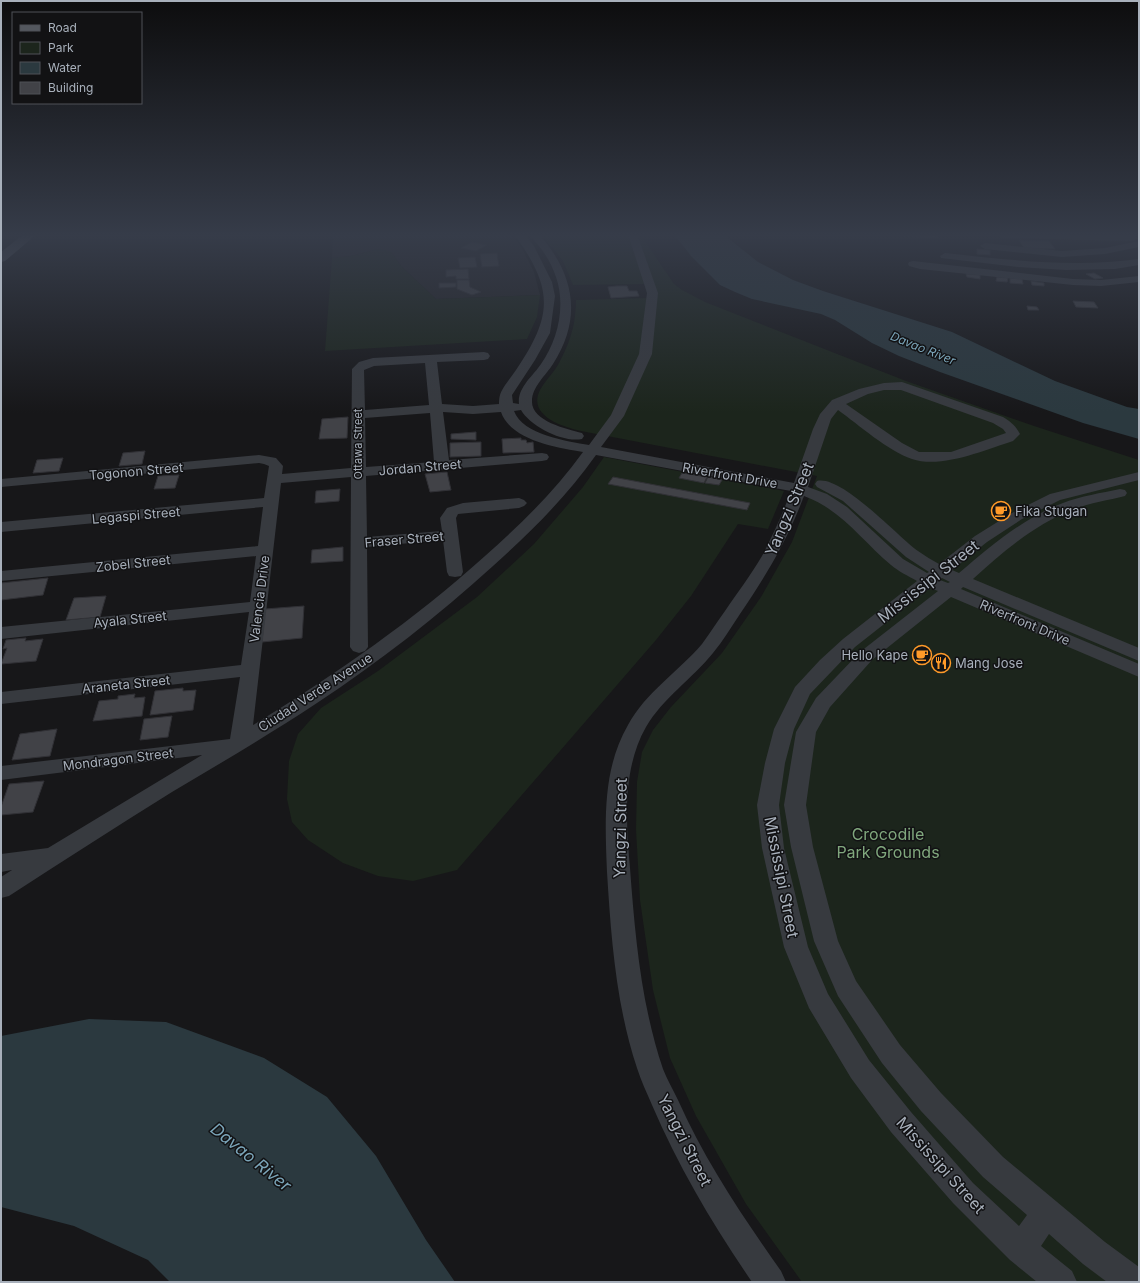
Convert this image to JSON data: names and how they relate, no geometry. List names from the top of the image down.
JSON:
{
  "streets": {
    "street": [
      "Ottawa Street",
      "Jordan Street",
      "Togonon Street",
      "Riverfront Drive",
      "Yangzi Street",
      "Legaspi Street",
      "Fraser Street",
      "Zobel Street",
      "Mississipi Street",
      "Valencia Drive",
      "Ayala Street",
      "Araneta Street",
      "Ciudad Verde Avenue",
      "Mondragon Street"
    ]
  },
  "crossings": [
    ["Ottawa Street", "Jordan Street"],
    ["Ottawa Street", "Fraser Street"],
    ["Jordan Street", "Valencia Drive"],
    ["Togonon Street", "Valencia Drive"],
    ["Riverfront Drive", "Yangzi Street"],
    ["Riverfront Drive", "Mississipi Street"],
    ["Riverfront Drive", "Ciudad Verde Avenue"],
    ["Legaspi Street", "Valencia Drive"],
    ["Zobel Street", "Valencia Drive"],
    ["Valencia Drive", "Ayala Street"],
    ["Valencia Drive", "Araneta Street"],
    ["Valencia Drive", "Ciudad Verde Avenue"],
    ["Valencia Drive", "Mondragon Street"],
    ["Ciudad Verde Avenue", "Mondragon Street"]
  ],
  "water": ["Davao River"],
  "parks": ["Crocodile Park Grounds"],
  "places": {
    "cafe": ["Fika Stugan", "Hello Kape"],
    "restaurant": ["Mang Jose"]
  },
  "legend": [
    "Road",
    "Park",
    "Water",
    "Building"
  ]
}
